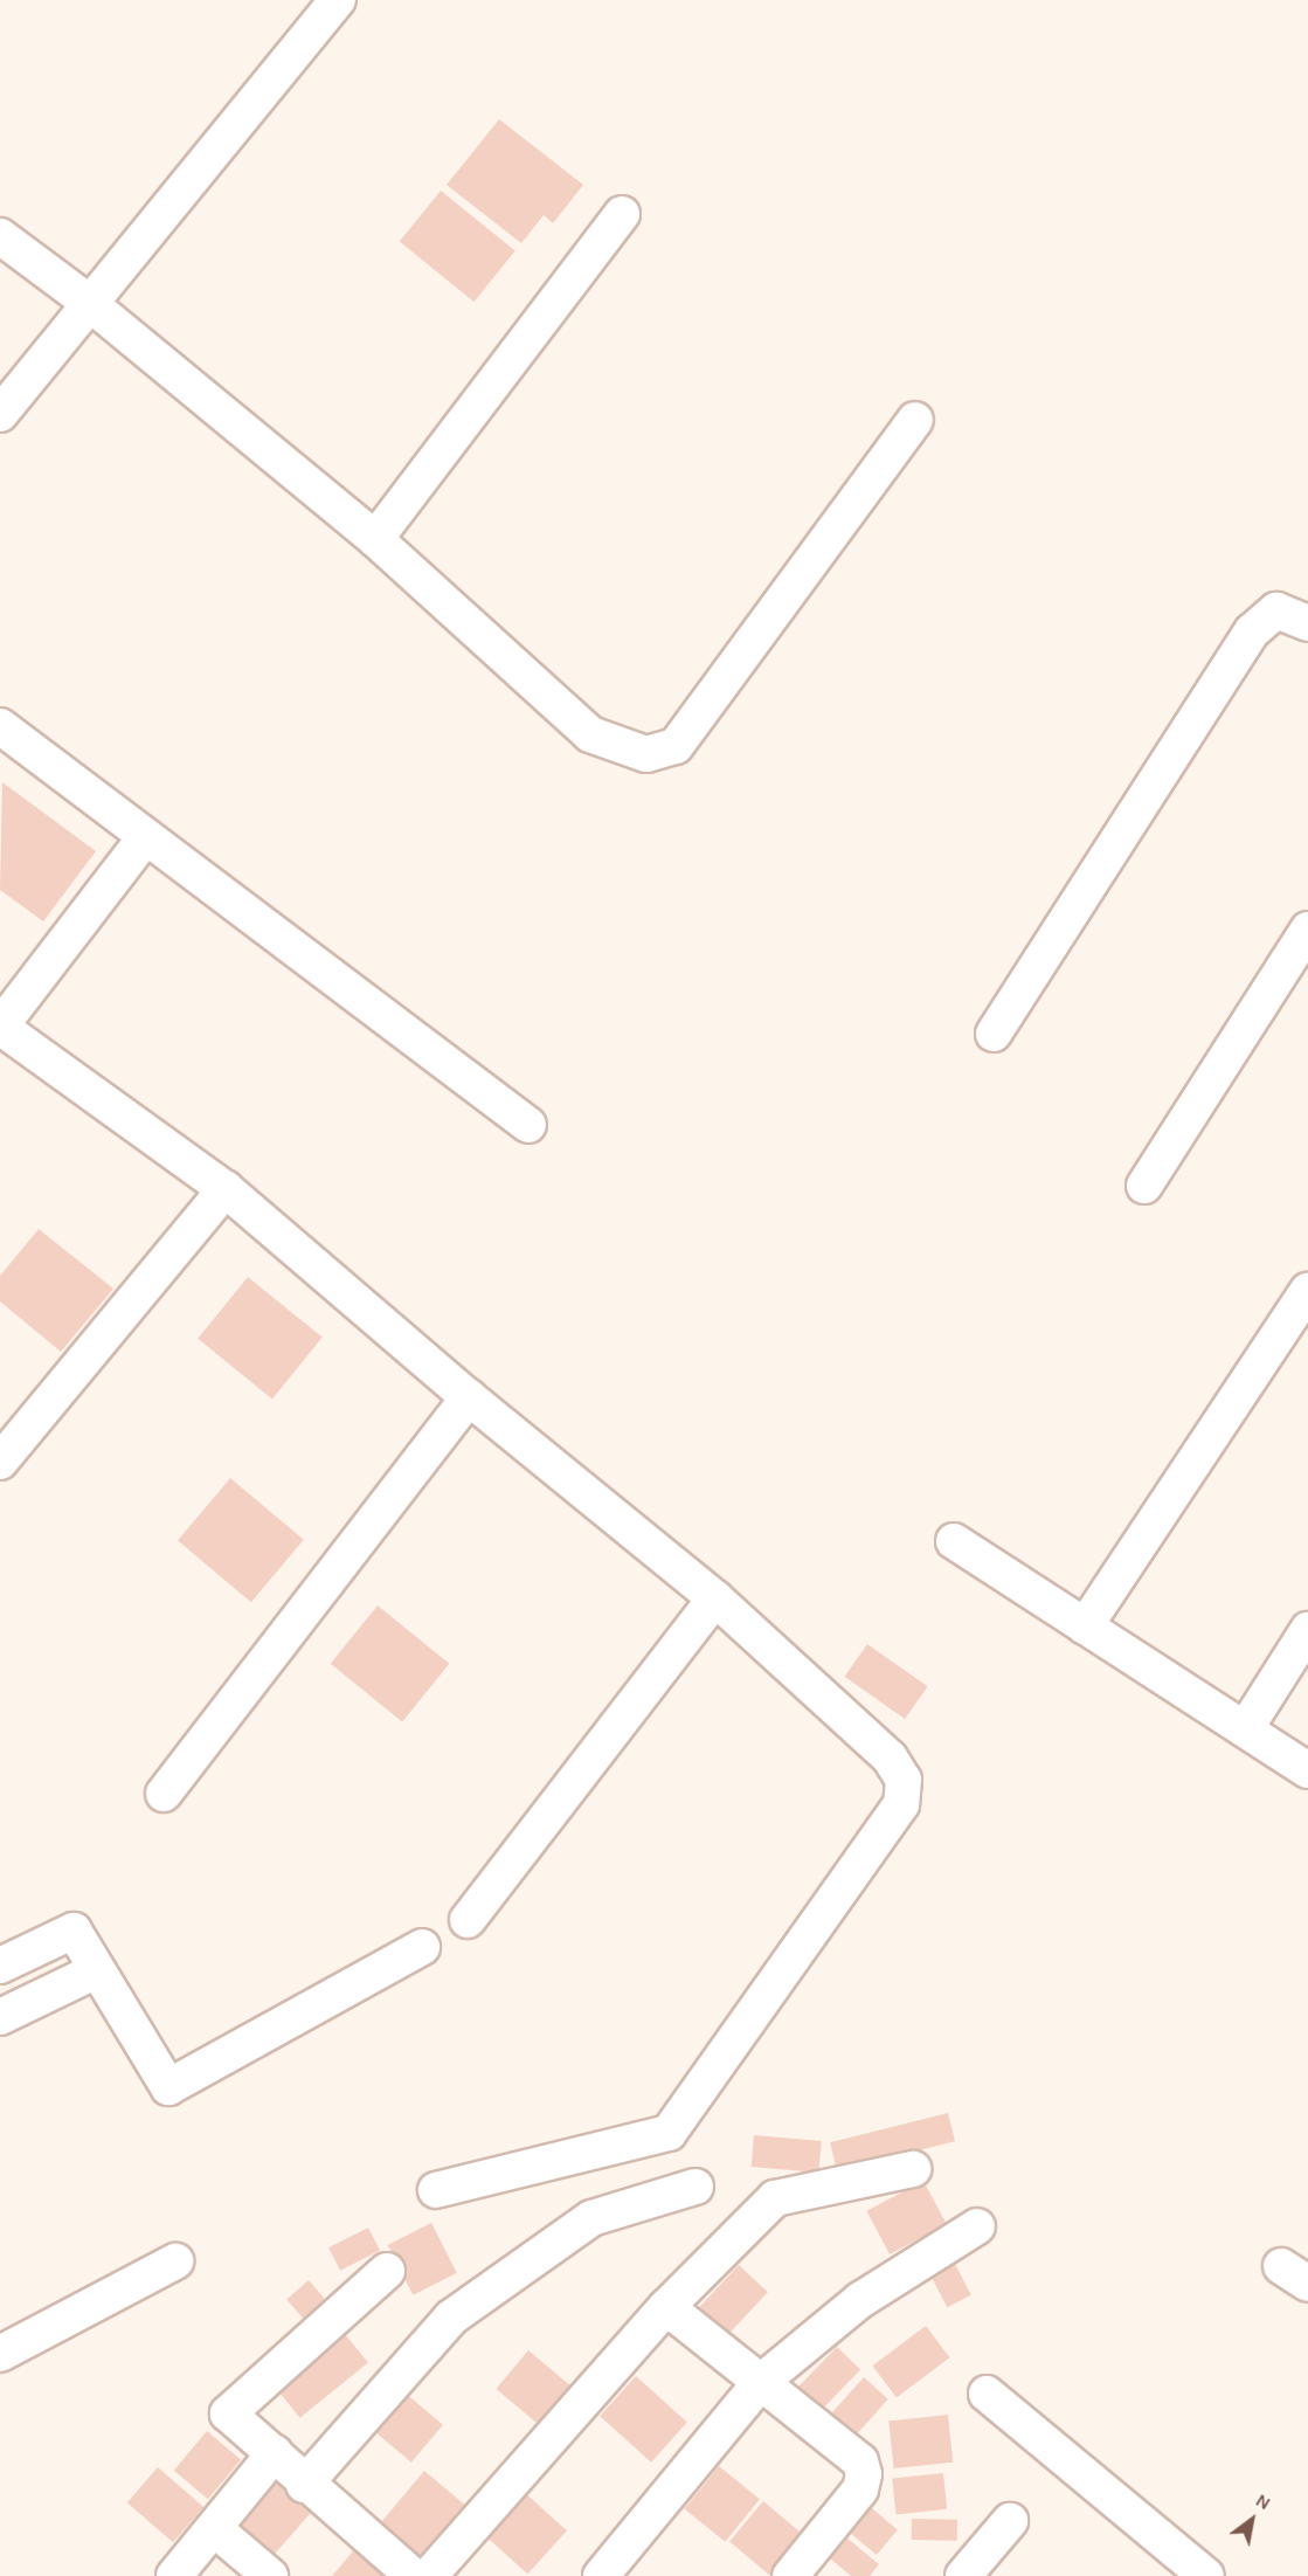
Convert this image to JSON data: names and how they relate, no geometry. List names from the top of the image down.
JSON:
{
  "north": "top right"
}
